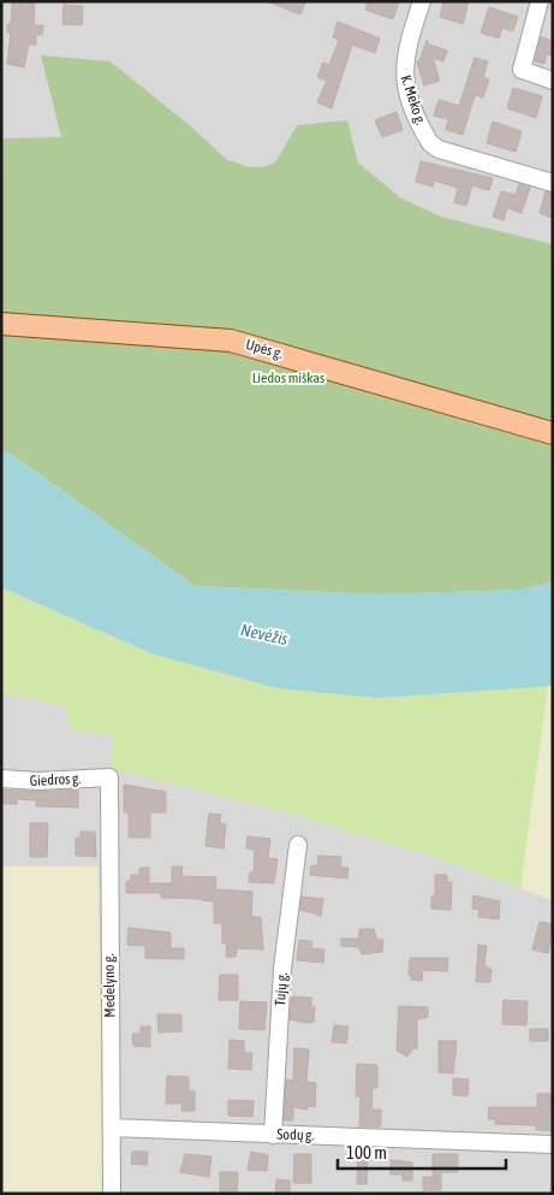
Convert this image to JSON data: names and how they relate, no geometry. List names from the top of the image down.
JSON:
{
  "streets": {
    "main road": ["Upės g."],
    "street": [
      "K. Meko g.",
      "Giedros g.",
      "Medelyno g.",
      "Tujų g.",
      "Sodų g."
    ]
  },
  "crossings": [
    ["Giedros g.", "Medelyno g."],
    ["Medelyno g.", "Sodų g."],
    ["Tujų g.", "Sodų g."]
  ],
  "water": ["Nevėžis"],
  "parks": ["Liedos miškas"],
  "scale_bar": "100 m"
}
